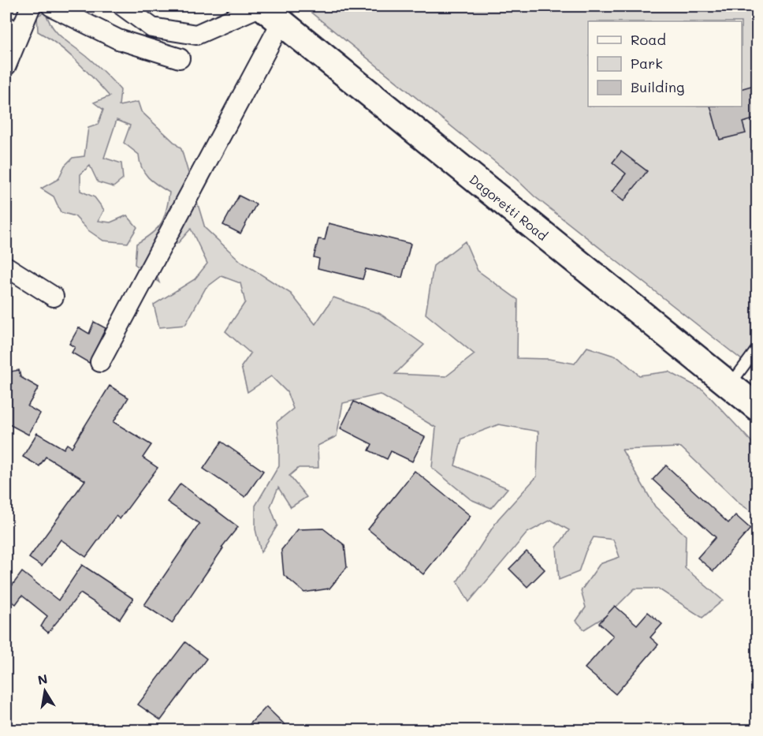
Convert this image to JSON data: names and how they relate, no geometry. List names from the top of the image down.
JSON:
{
  "streets": {
    "main road": ["Dagoretti Road"]
  },
  "legend": ["Road", "Park", "Building"],
  "north": "top"
}
